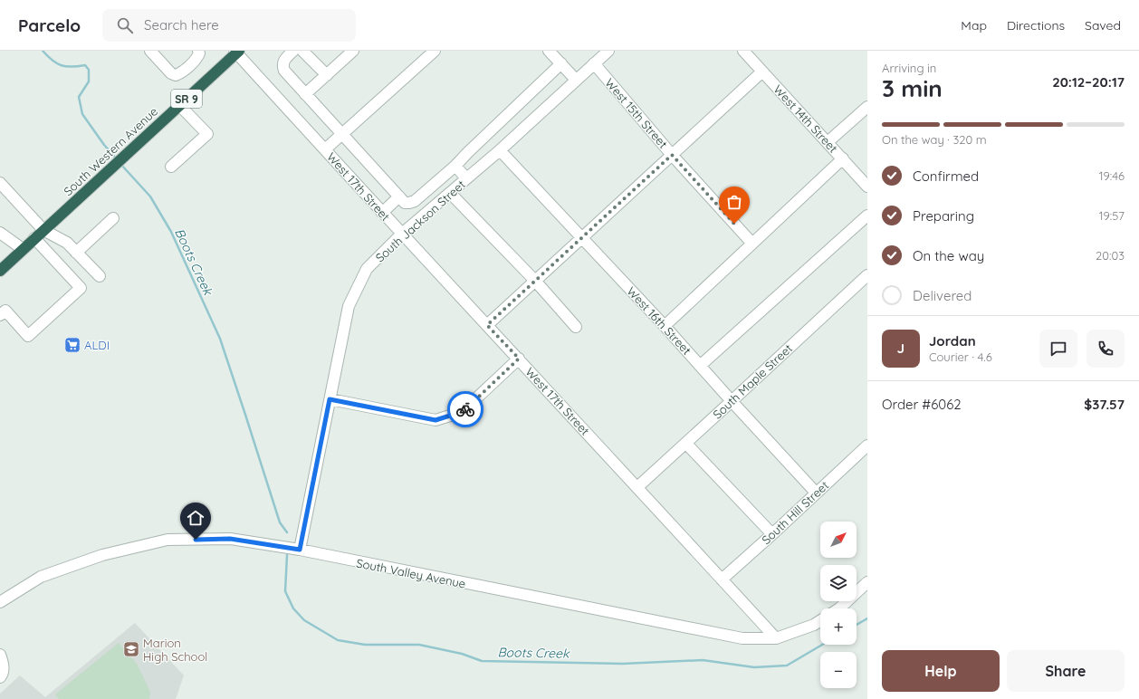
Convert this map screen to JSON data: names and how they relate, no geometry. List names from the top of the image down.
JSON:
{
  "streets": {
    "highway": ["SR 9", "South Western Avenue"],
    "street": [
      "West 15th Street",
      "West 14th Street",
      "West 17th Street",
      "South Jackson Street",
      "West 16th Street",
      "South Maple Street",
      "South Hill Street",
      "South Valley Avenue"
    ]
  },
  "crossings": [
    ["West 15th Street", "South Jackson Street"],
    ["South Western Avenue", "West 17th Street"],
    ["West 17th Street", "South Jackson Street"],
    ["West 17th Street", "South Maple Street"],
    ["West 17th Street", "South Hill Street"],
    ["West 17th Street", "South Valley Avenue"],
    ["South Jackson Street", "West 16th Street"],
    ["South Jackson Street", "South Valley Avenue"],
    ["West 16th Street", "South Maple Street"],
    ["West 16th Street", "South Hill Street"]
  ],
  "water": ["Boots Creek"],
  "places": {
    "supermarket": ["ALDI"],
    "school or university": ["Marion High School"]
  },
  "north": "top right",
  "page": {
    "header": "Parcelo",
    "search": "Search here",
    "nav": ["Map", "Directions", "Saved"],
    "heading": ["3 min", "Arriving in", "20:12–20:17"],
    "panel": [
      "Jordan",
      "Courier · 4.6",
      "Order #6062",
      "$37.57"
    ],
    "bar": "On the way · 320 m",
    "list": [
      ["Confirmed", "19:46"],
      ["Preparing", "19:57"],
      ["On the way", "20:03"],
      "Delivered"
    ],
    "round": "J",
    "map_buttons": ["+", "−"],
    "buttons": ["Help", "Share"]
  }
}
